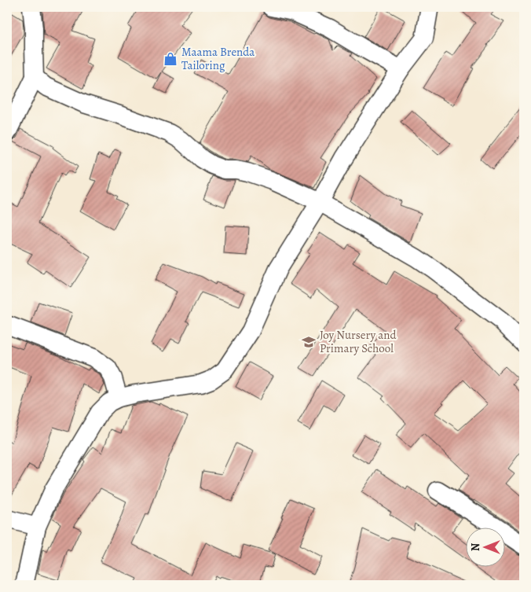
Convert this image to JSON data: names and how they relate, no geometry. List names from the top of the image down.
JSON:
{
  "places": {
    "shop": ["Maama Brenda Tailoring"],
    "school or university": ["Joy Nursery and Primary School"]
  },
  "north": "left"
}
